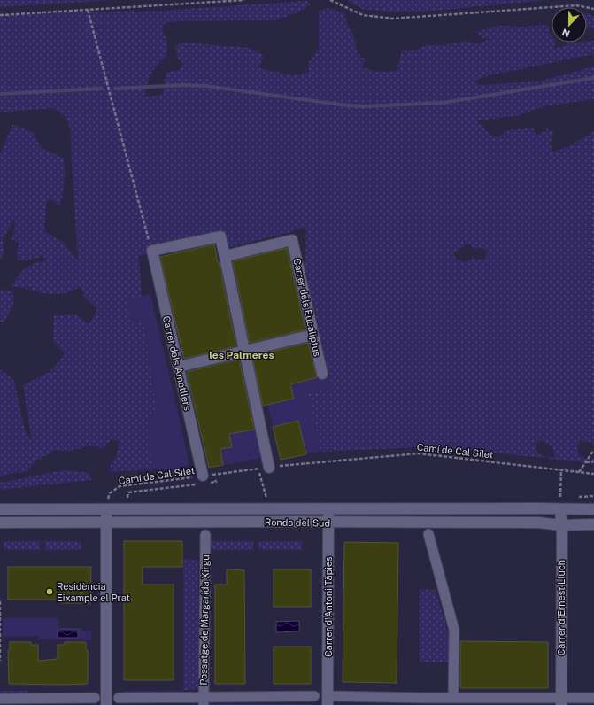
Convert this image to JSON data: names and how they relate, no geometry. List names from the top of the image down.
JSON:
{
  "streets": {
    "street": [
      "Carrer dels Eucaliptus",
      "Carrer dels Ametllers",
      "Ronda del Sud",
      "Carrer d'Antoni Tàpies",
      "Carrer d'Ernest Lluch",
      "Passatge de Margarida Xirgu"
    ],
    "path": ["Camí de Cal Silet"]
  },
  "crossings": [
    ["Carrer dels Ametllers", "Camí de Cal Silet"],
    ["Camí de Cal Silet", "Ronda del Sud"],
    ["Ronda del Sud", "Carrer d'Antoni Tàpies"],
    ["Ronda del Sud", "Carrer d'Ernest Lluch"]
  ],
  "districts": ["les Palmeres"],
  "places": ["Residència Eixample el Prat"],
  "north": "bottom"
}
